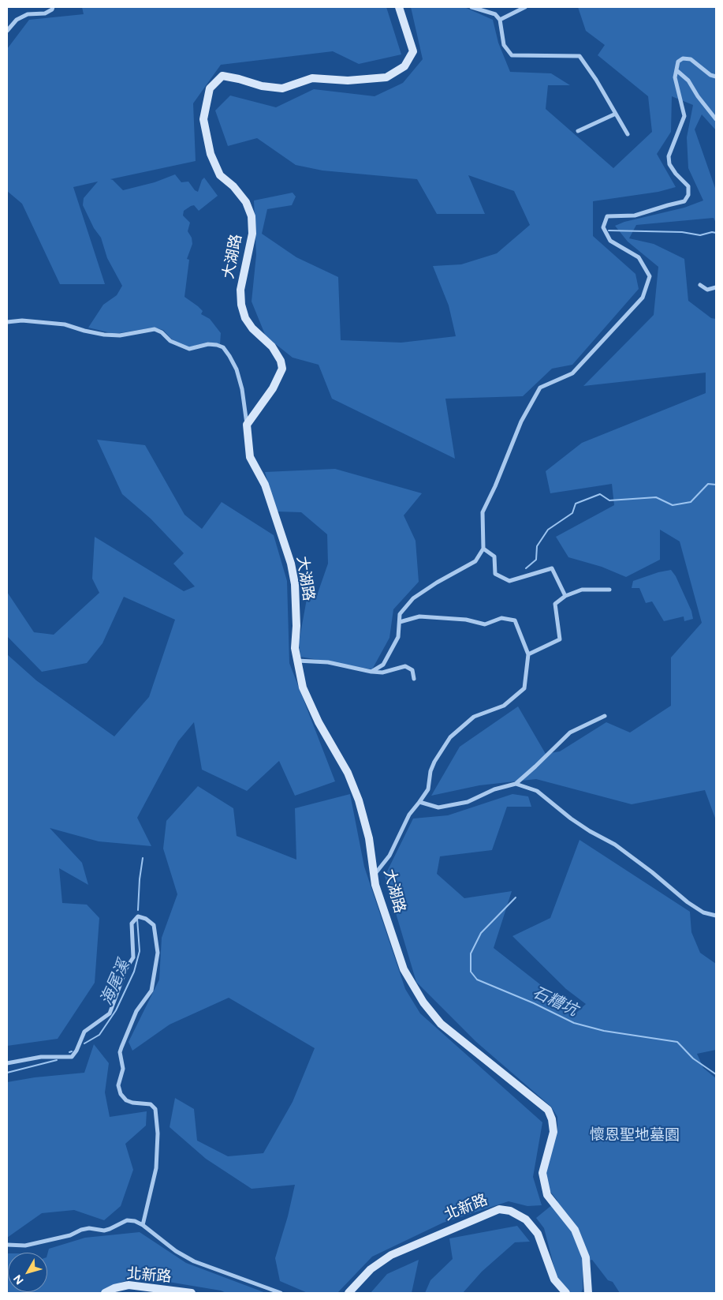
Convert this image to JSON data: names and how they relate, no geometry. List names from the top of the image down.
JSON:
{
  "streets": {
    "street": ["大湖路", "北新路"]
  },
  "water": ["海尾溪", "石糟坑"],
  "parks": ["懷恩聖地墓園"],
  "north": "bottom left"
}
